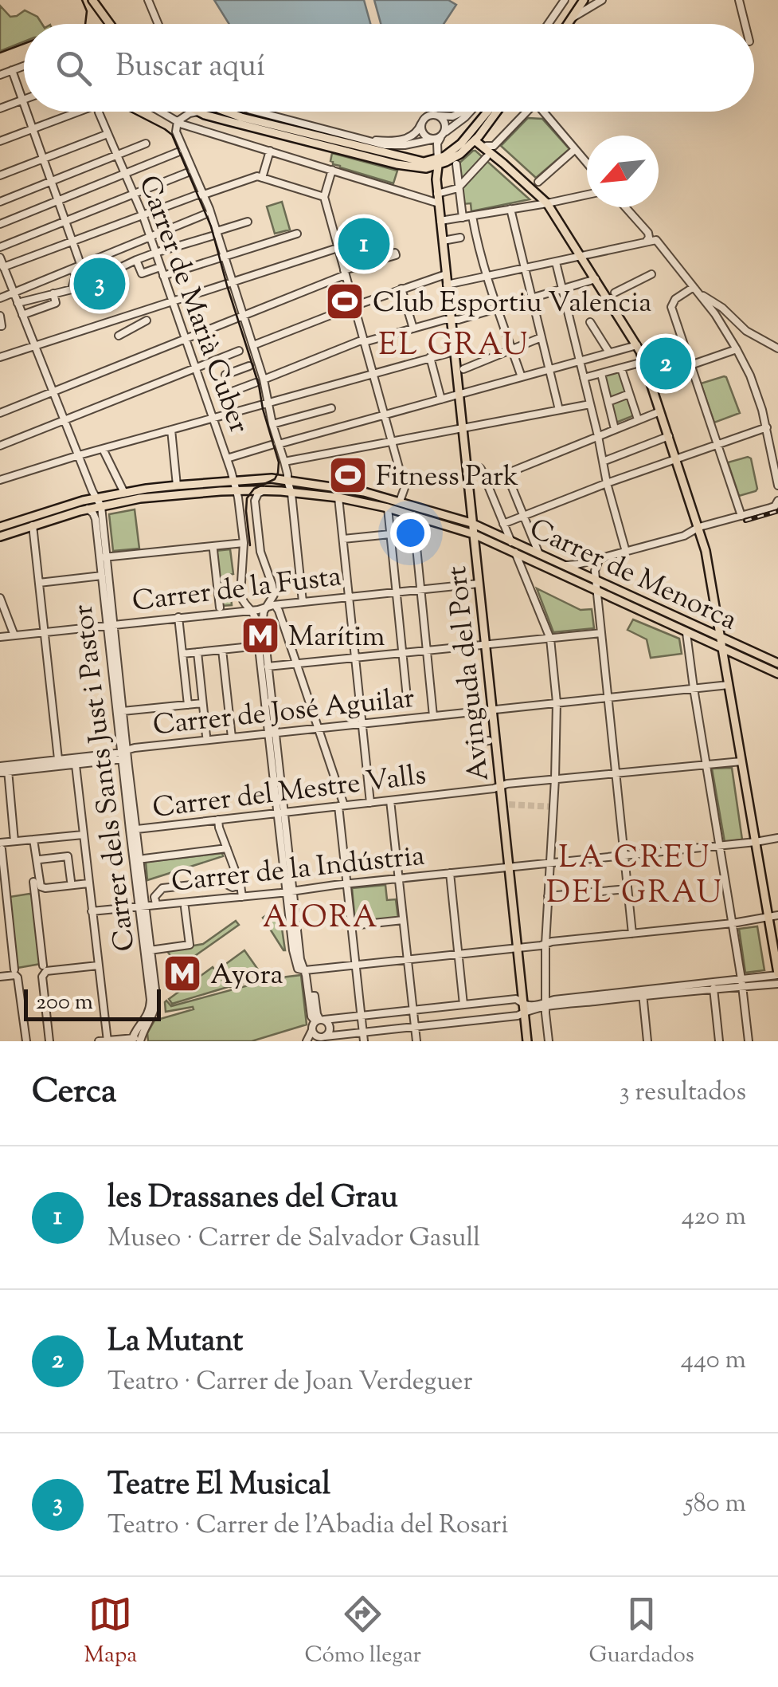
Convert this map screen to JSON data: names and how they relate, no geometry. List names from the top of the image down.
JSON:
{
  "streets": {
    "main road": ["Carrer de Menorca", "Avinguda del Port"],
    "street": [
      "Carrer de Marià Cuber",
      "Carrer de la Fusta",
      "Carrer de José Aguilar",
      "Carrer dels Sants Just i Pastor",
      "Carrer del Mestre Valls",
      "Carrer de la Indústria"
    ]
  },
  "crossings": [
    ["Carrer de Marià Cuber", "Carrer de Menorca"],
    ["Carrer de Marià Cuber", "Carrer de la Fusta"],
    ["Carrer de Marià Cuber", "Carrer de José Aguilar"],
    ["Carrer de Menorca", "Avinguda del Port"],
    ["Carrer de Menorca", "Carrer dels Sants Just i Pastor"],
    ["Carrer de la Fusta", "Avinguda del Port"],
    ["Carrer de la Fusta", "Carrer dels Sants Just i Pastor"],
    ["Avinguda del Port", "Carrer de José Aguilar"],
    ["Avinguda del Port", "Carrer del Mestre Valls"],
    ["Avinguda del Port", "Carrer de la Indústria"],
    ["Carrer de José Aguilar", "Carrer dels Sants Just i Pastor"],
    ["Carrer dels Sants Just i Pastor", "Carrer del Mestre Valls"],
    ["Carrer dels Sants Just i Pastor", "Carrer de la Indústria"]
  ],
  "districts": ["EL GRAU", "LA CREU DEL GRAU", "AIORA"],
  "places": {
    "sports": ["Club Esportiu Valencia", "Fitness Park"],
    "metro station": ["Marítim", "Ayora"]
  },
  "scale_bar": "200 m",
  "north": "bottom left",
  "page": {
    "search": "Buscar aquí",
    "pins": ["1", "3", "2"],
    "scale": "200 m",
    "heading": ["Cerca", "3 resultados"],
    "list": [
      {
        "mark": "1",
        "name": "les Drassanes del Grau",
        "note": "Museo · Carrer de Salvador Gasull",
        "value": "420 m"
      },
      {
        "mark": "2",
        "name": "La Mutant",
        "note": "Teatro · Carrer de Joan Verdeguer",
        "value": "440 m"
      },
      {
        "mark": "3",
        "name": "Teatre El Musical",
        "note": "Teatro · Carrer de l'Abadia del Rosari",
        "value": "580 m"
      }
    ],
    "nav": ["Mapa", "Cómo llegar", "Guardados"]
  }
}
